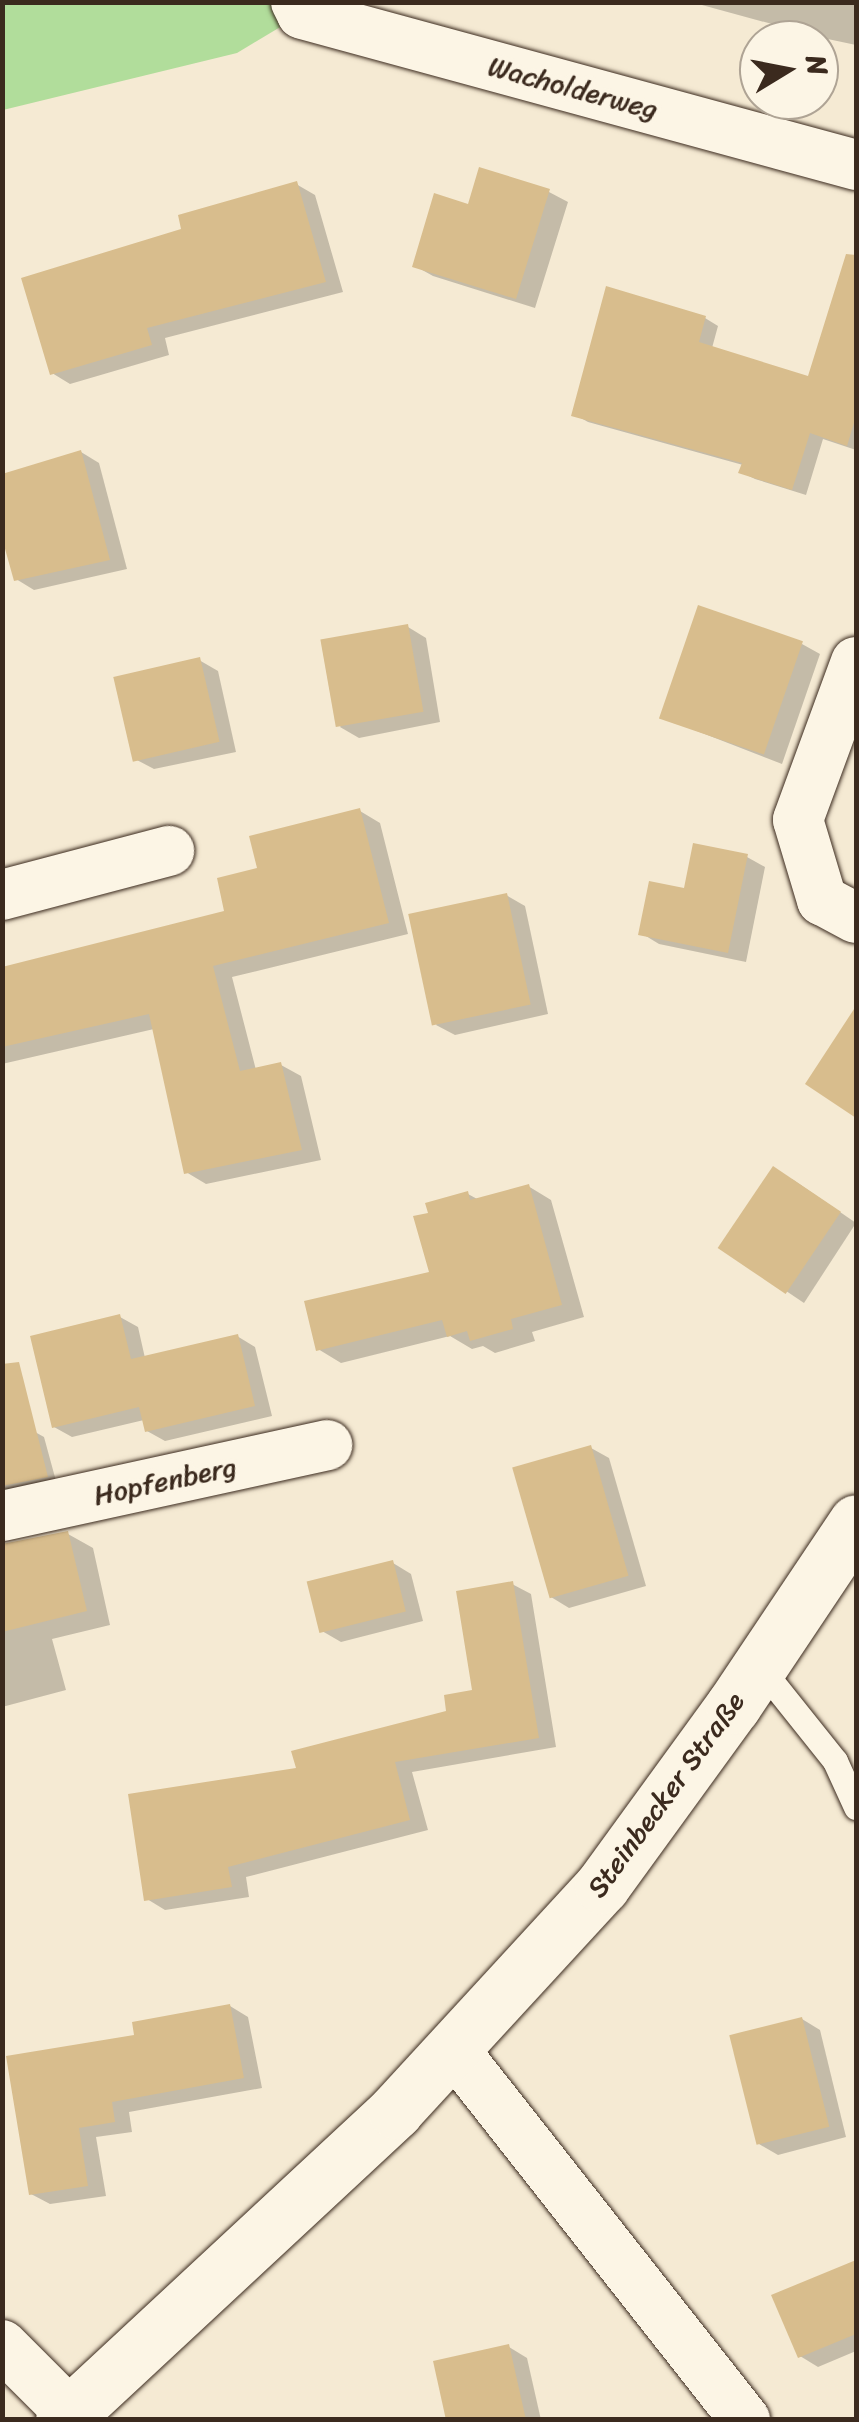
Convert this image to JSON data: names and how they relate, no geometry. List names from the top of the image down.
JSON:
{
  "streets": {
    "street": ["Wacholderweg", "Hopfenberg", "Steinbecker Straße"]
  },
  "north": "right"
}
